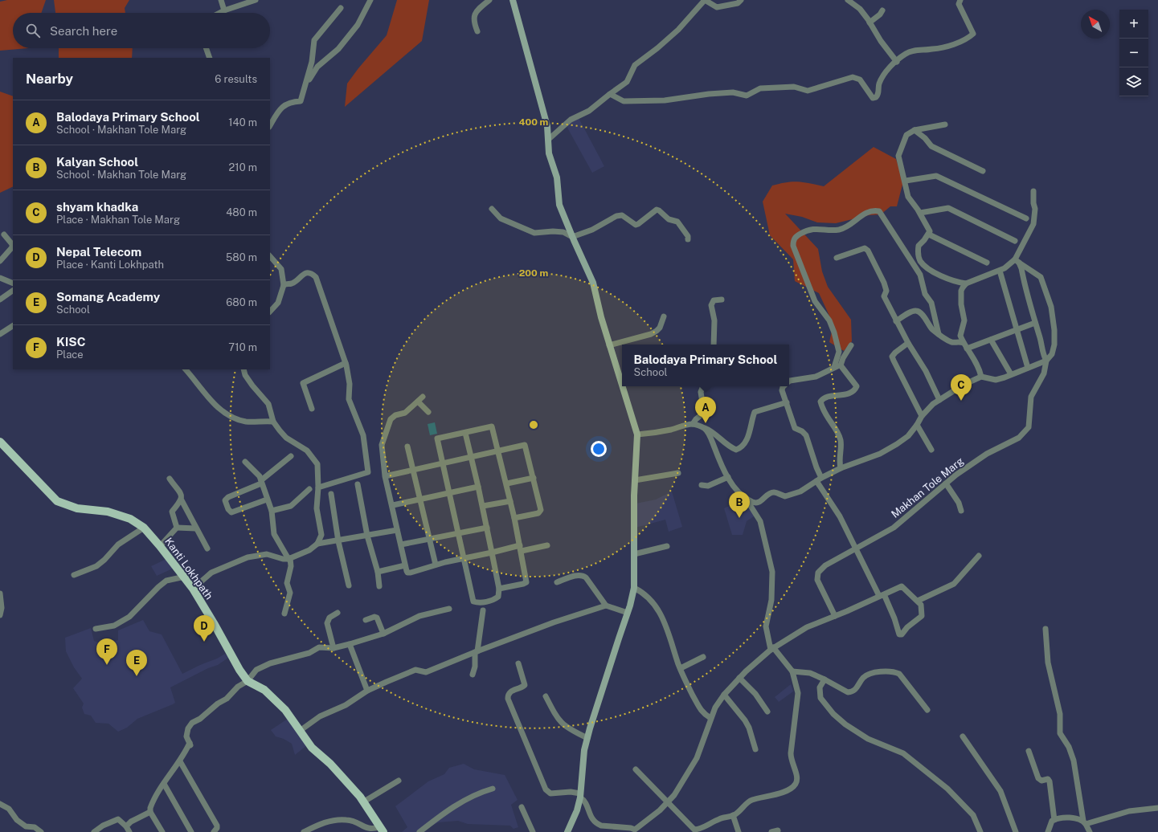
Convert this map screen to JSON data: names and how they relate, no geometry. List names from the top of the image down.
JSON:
{
  "streets": {
    "main road": ["Kanti Lokhpath"],
    "street": ["Makhan Tole Marg"]
  },
  "north": "top left",
  "page": {
    "map_buttons": ["+", "−"],
    "search": "Search here",
    "heading": ["Nearby", "6 results"],
    "list": [
      {
        "mark": "A",
        "name": "Balodaya Primary School",
        "note": "School · Makhan Tole Marg",
        "value": "140 m"
      },
      {
        "mark": "B",
        "name": "Kalyan School",
        "note": "School · Makhan Tole Marg",
        "value": "210 m"
      },
      {
        "mark": "C",
        "name": "shyam khadka",
        "note": "Place · Makhan Tole Marg",
        "value": "480 m"
      },
      {
        "mark": "D",
        "name": "Nepal Telecom",
        "note": "Place · Kanti Lokhpath",
        "value": "580 m"
      },
      {
        "mark": "E",
        "name": "Somang Academy",
        "note": "School",
        "value": "680 m"
      },
      {
        "mark": "F",
        "name": "KISC",
        "note": "Place",
        "value": "710 m"
      }
    ],
    "popup": ["Balodaya Primary School", "School"],
    "pins": [
      "C",
      "A",
      "B",
      "D",
      "F",
      "E"
    ]
  },
  "rings": ["400 m", "200 m"]
}
